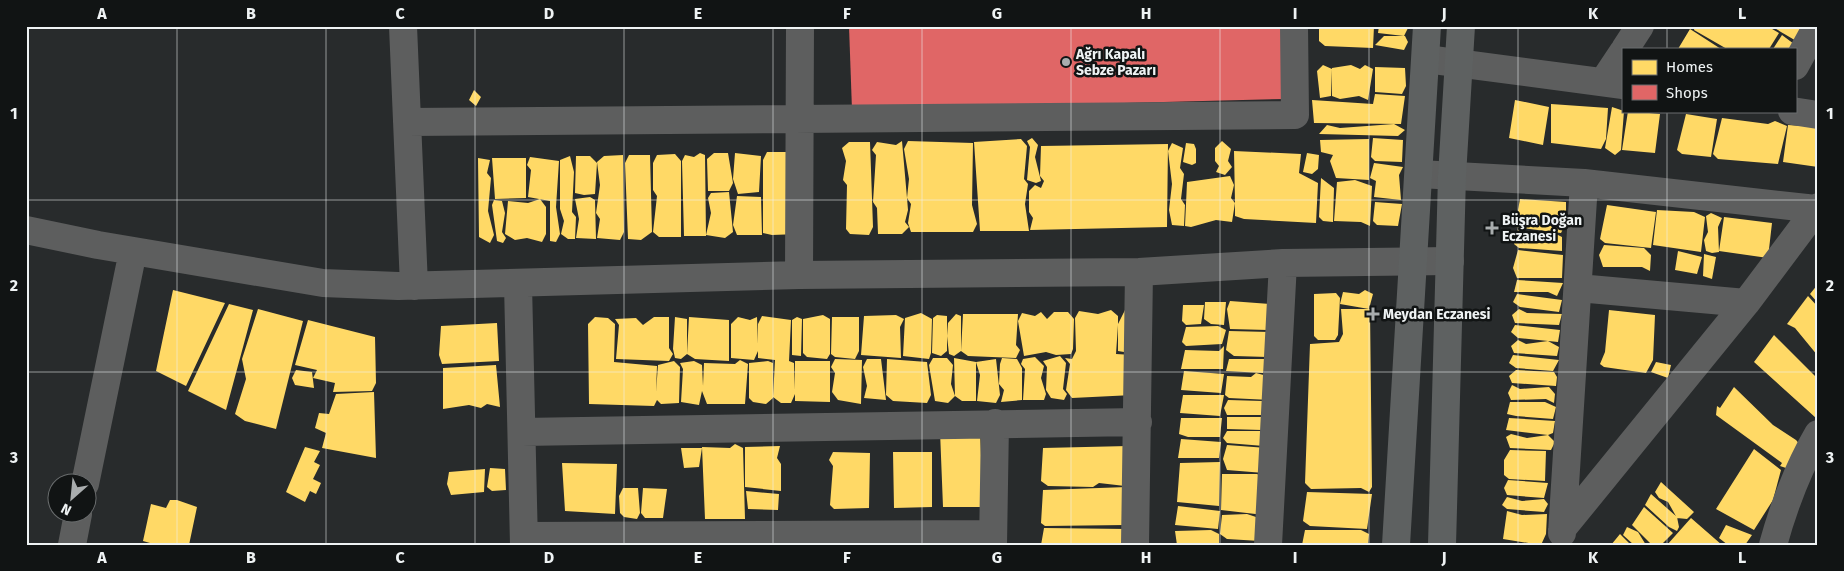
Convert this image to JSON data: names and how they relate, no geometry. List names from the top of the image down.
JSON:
{
  "places": {
    "other": ["Ağrı Kapalı Sebze Pazarı"],
    "health": ["Büşra Doğan Eczanesi", "Meydan Eczanesi"]
  },
  "legend": ["Homes", "Shops"],
  "north": "bottom left",
  "grid": {
    "columns": [
      "A",
      "B",
      "C",
      "D",
      "E",
      "F",
      "G",
      "H",
      "I",
      "J",
      "K",
      "L"
    ],
    "rows": ["1", "2", "3"]
  }
}
